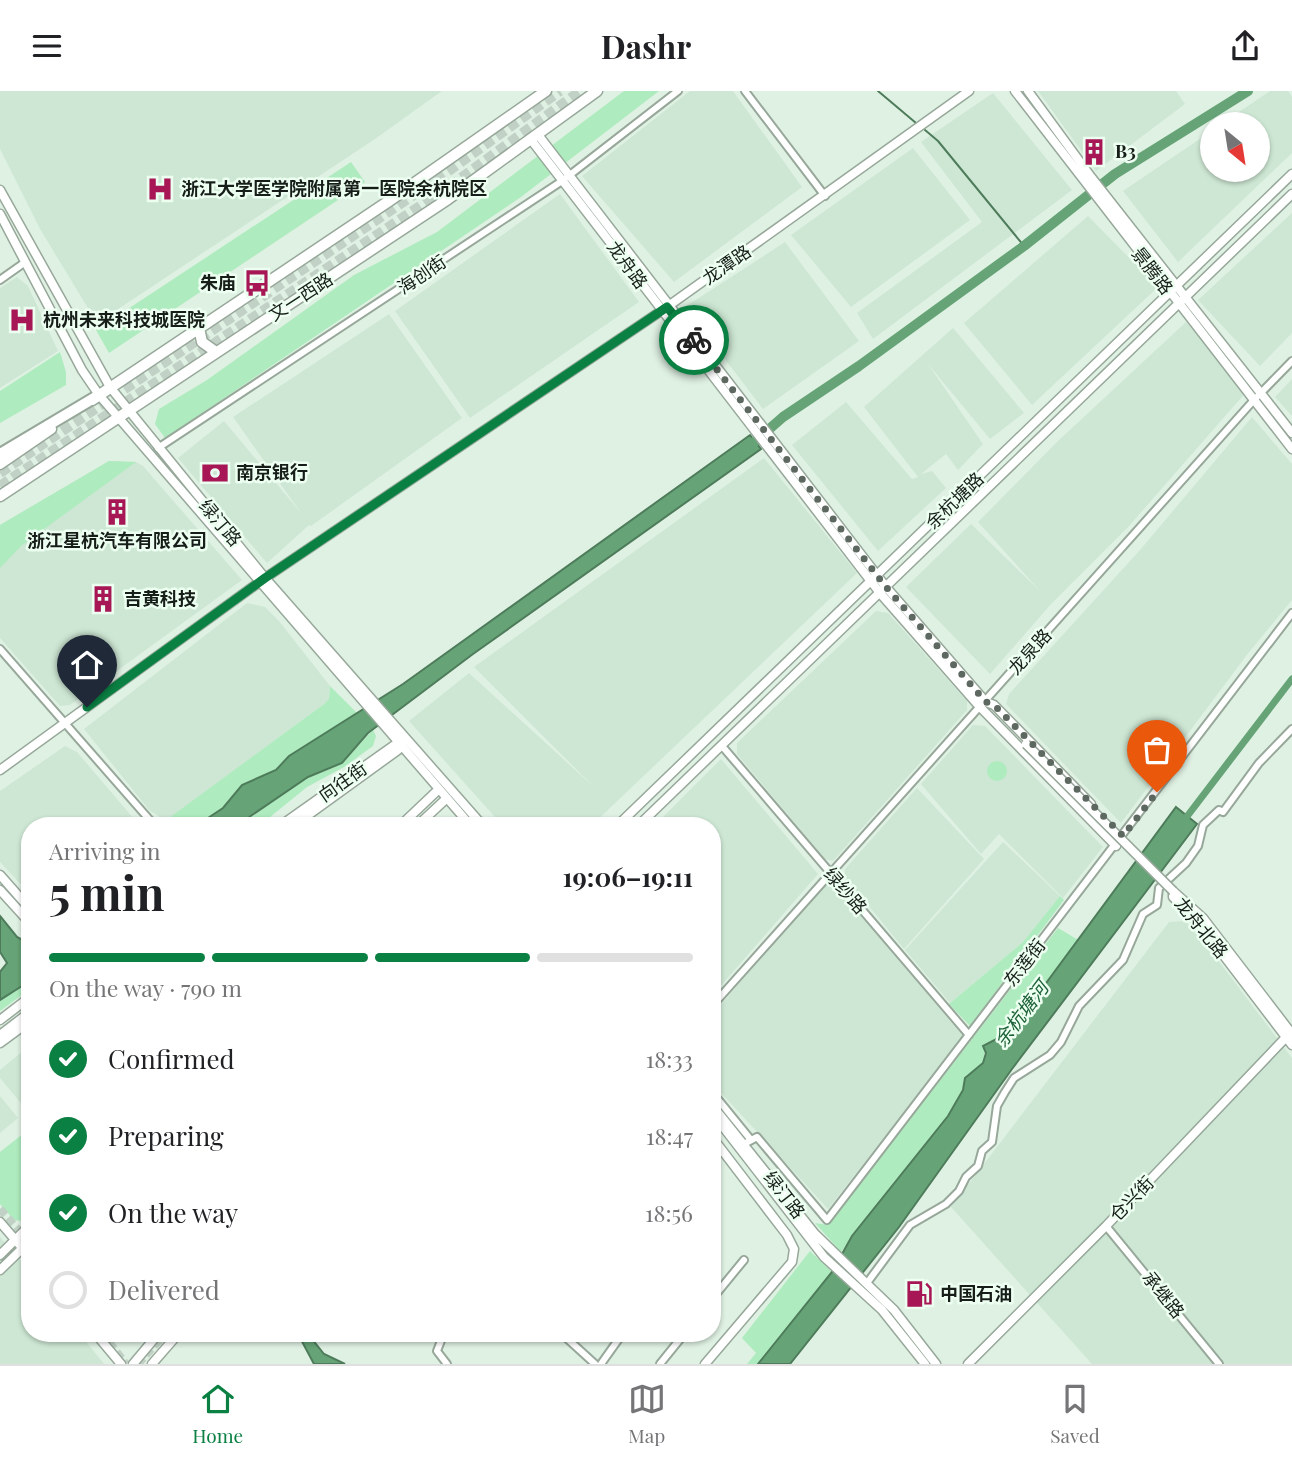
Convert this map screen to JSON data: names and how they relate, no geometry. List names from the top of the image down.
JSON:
{
  "streets": {
    "main road": ["文一西路"],
    "street": [
      "龙舟路",
      "龙潭路",
      "景腾路",
      "海创街",
      "余杭塘路",
      "绿汀路",
      "龙泉路",
      "向往街",
      "绿纱路",
      "龙舟北路",
      "东莲街",
      "仓兴街",
      "承继路"
    ]
  },
  "crossings": [
    ["龙舟路", "龙潭路"],
    ["龙舟路", "海创街"],
    ["龙舟路", "文一西路"],
    ["龙舟路", "余杭塘路"],
    ["龙舟路", "龙泉路"],
    ["龙舟路", "龙舟北路"],
    ["龙舟路", "东莲街"],
    ["龙潭路", "绿汀路"],
    ["景腾路", "余杭塘路"],
    ["景腾路", "龙泉路"],
    ["海创街", "绿汀路"],
    ["文一西路", "绿汀路"],
    ["余杭塘路", "绿纱路"],
    ["绿汀路", "向往街"],
    ["绿汀路", "东莲街"],
    ["龙泉路", "绿纱路"],
    ["绿纱路", "东莲街"],
    ["龙舟北路", "仓兴街"],
    ["仓兴街", "承继路"]
  ],
  "water": ["余杭塘河"],
  "places": {
    "building": ["B3", "浙江星杭汽车有限公司", "吉黄科技"],
    "hospital": ["浙江大学医学院附属第一医院余杭院区", "杭州未来科技城医院"],
    "bus stop": ["朱庙"],
    "bank": ["南京银行"],
    "fuel station": ["中国石油"]
  },
  "north": "bottom right",
  "page": {
    "header": "Dashr",
    "heading": ["5 min", "Arriving in", "19:06–19:11"],
    "bar": "On the way · 790 m",
    "list": [
      ["Confirmed", "18:33"],
      ["Preparing", "18:47"],
      ["On the way", "18:56"],
      "Delivered"
    ],
    "tabs": ["Home", "Map", "Saved"]
  }
}
